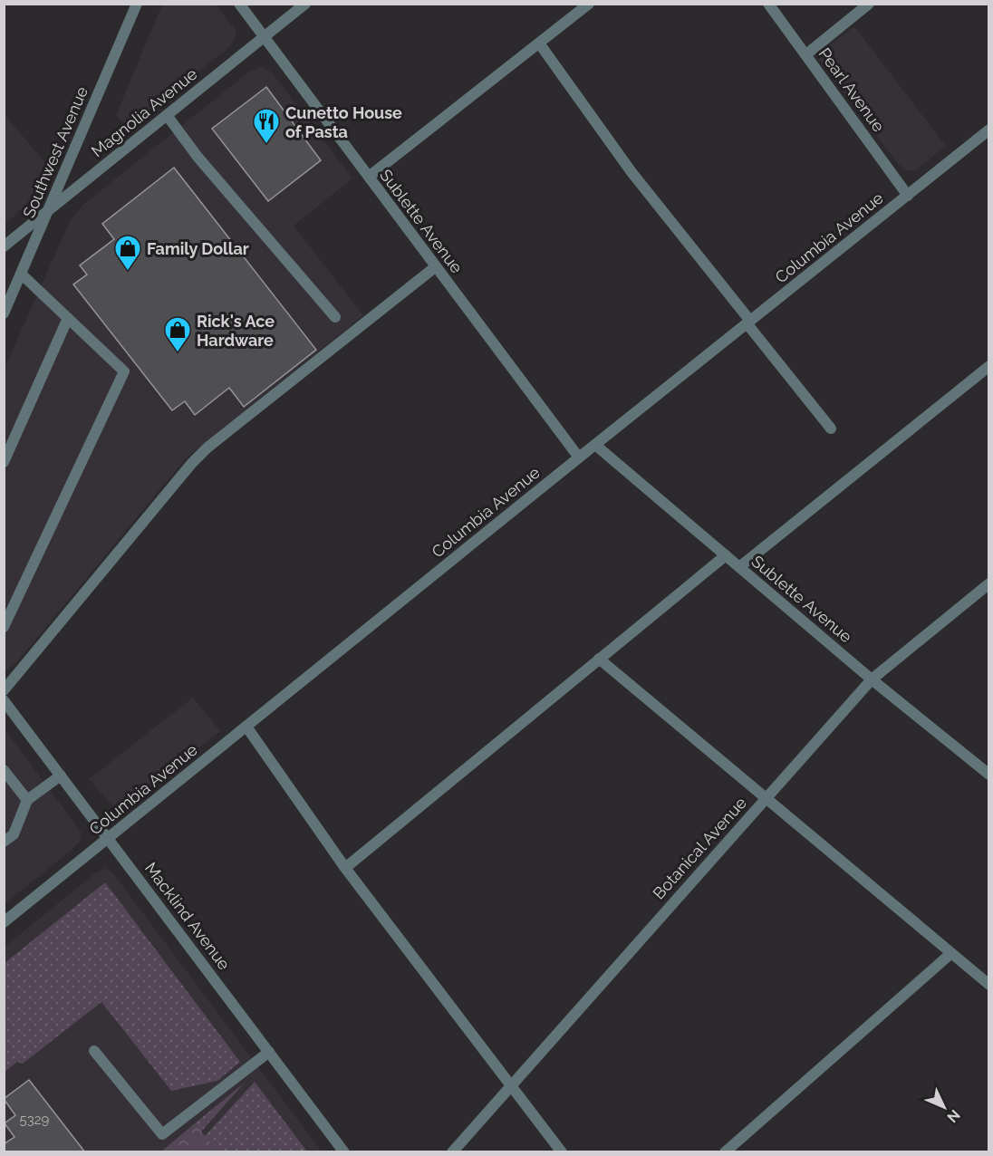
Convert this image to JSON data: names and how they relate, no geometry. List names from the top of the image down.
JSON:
{
  "streets": {
    "street": [
      "Pearl Avenue",
      "Magnolia Avenue",
      "Southwest Avenue",
      "Sublette Avenue",
      "Columbia Avenue",
      "Botanical Avenue",
      "Macklind Avenue"
    ]
  },
  "crossings": [
    ["Pearl Avenue", "Columbia Avenue"],
    ["Magnolia Avenue", "Southwest Avenue"],
    ["Magnolia Avenue", "Sublette Avenue"],
    ["Sublette Avenue", "Columbia Avenue"],
    ["Sublette Avenue", "Botanical Avenue"],
    ["Columbia Avenue", "Macklind Avenue"]
  ],
  "places": {
    "restaurant": ["Cunetto House of Pasta"],
    "shop": ["Family Dollar", "Rick's Ace Hardware"]
  },
  "house_numbers": ["5329"],
  "north": "bottom right"
}
